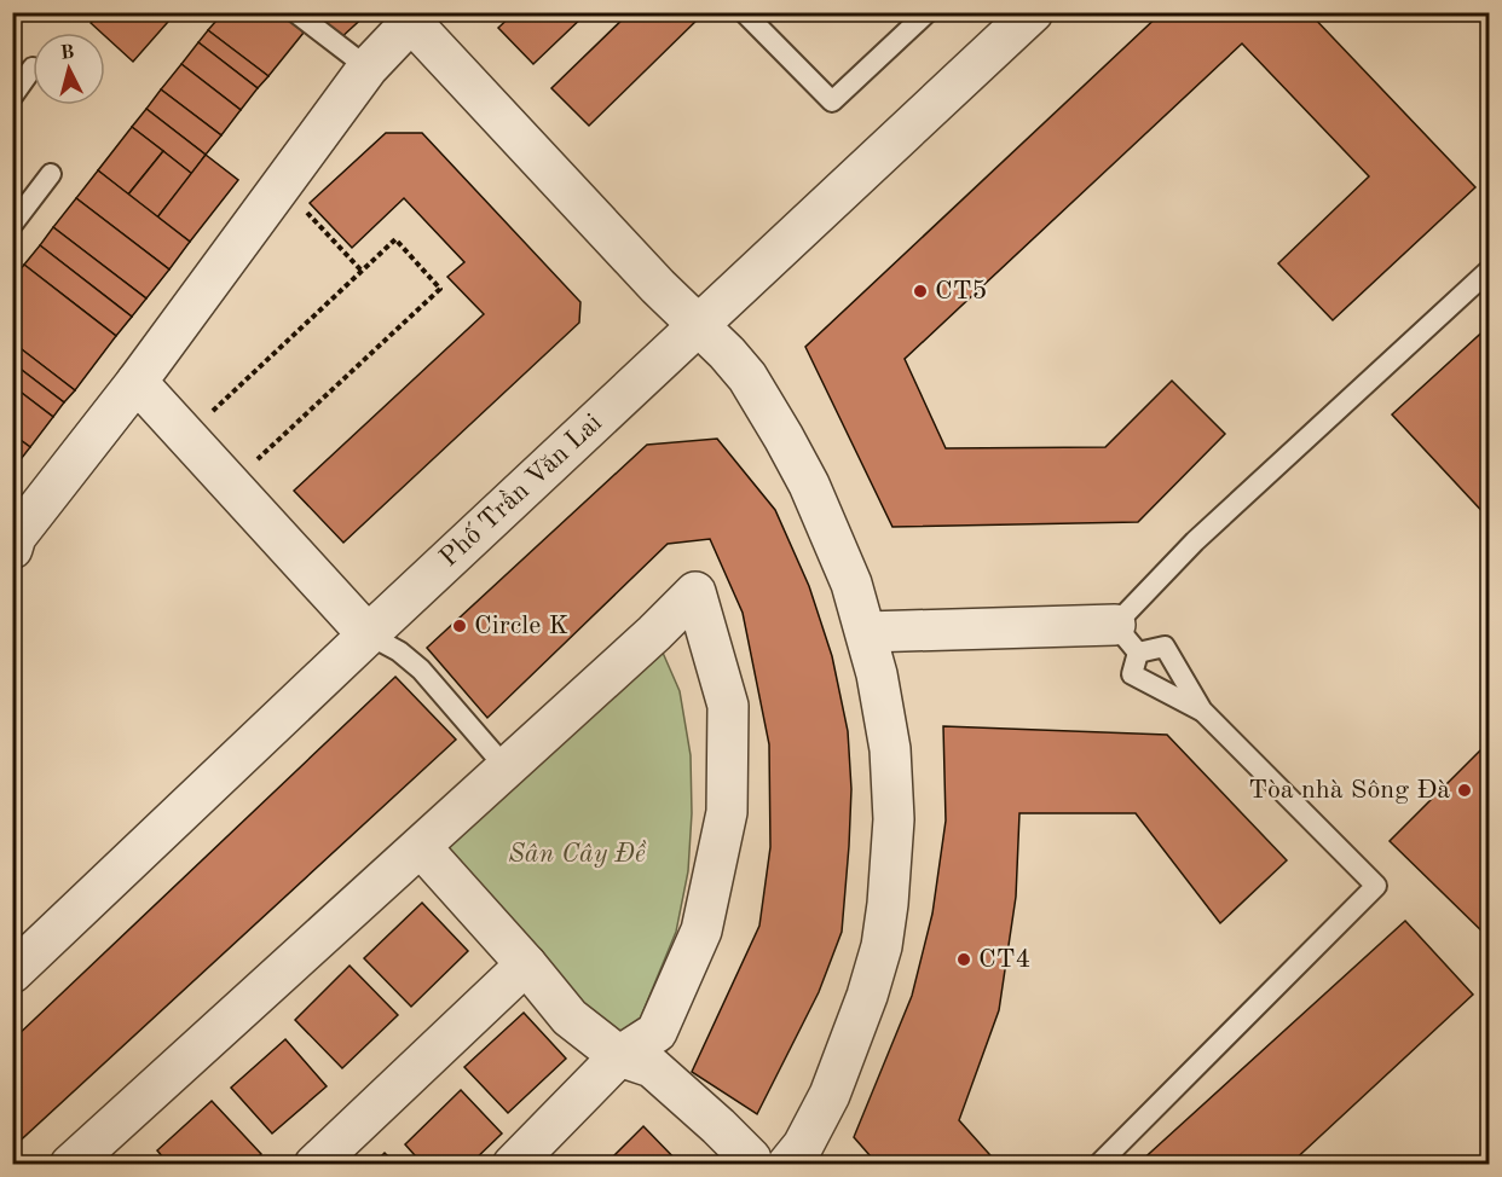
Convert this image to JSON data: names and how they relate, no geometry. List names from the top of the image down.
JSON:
{
  "streets": {
    "street": ["Phố Trần Văn Lai"]
  },
  "parks": ["Sân Cây Đề"],
  "places": [
    "CT5",
    "Circle K",
    "Tòa nhà Sông Đà",
    "CT4"
  ],
  "north": "top"
}
